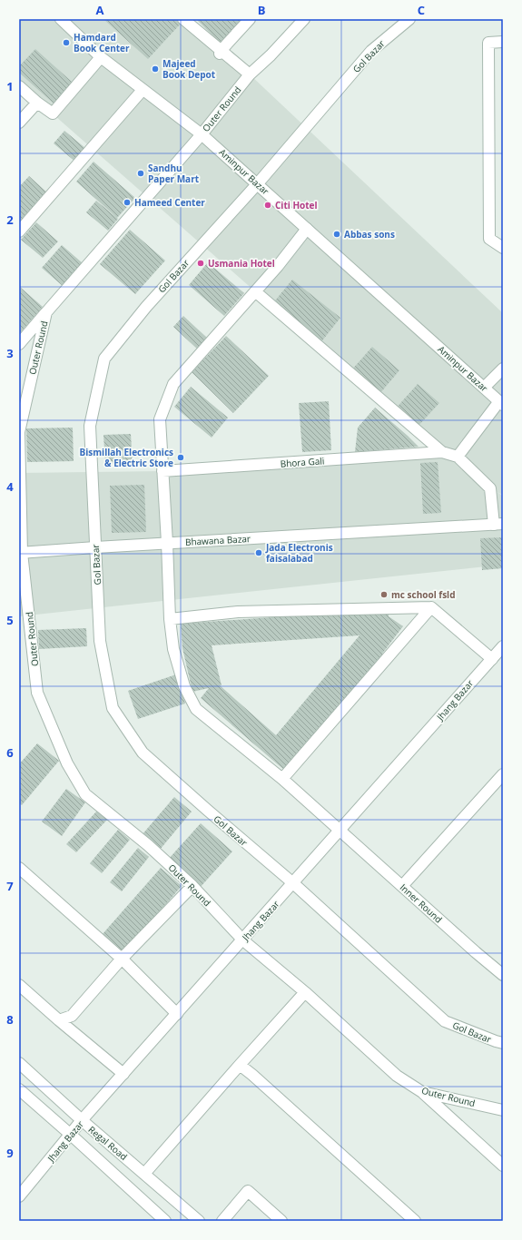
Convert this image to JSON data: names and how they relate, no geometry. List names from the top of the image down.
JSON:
{
  "streets": {
    "street": [
      "Gol Bazar",
      "Outer Round",
      "Aminpur Bazar",
      "Bhora Gali",
      "Bhawana Bazar",
      "Jhang Bazar",
      "Inner Round",
      "Regal Road"
    ]
  },
  "crossings": [
    ["Gol Bazar", "Aminpur Bazar"],
    ["Gol Bazar", "Bhawana Bazar"],
    ["Gol Bazar", "Jhang Bazar"],
    ["Outer Round", "Aminpur Bazar"],
    ["Outer Round", "Bhawana Bazar"],
    ["Outer Round", "Jhang Bazar"],
    ["Aminpur Bazar", "Inner Round"],
    ["Bhora Gali", "Inner Round"],
    ["Bhawana Bazar", "Inner Round"],
    ["Jhang Bazar", "Inner Round"],
    ["Jhang Bazar", "Regal Road"]
  ],
  "places": [
    "Hamdard Book Center",
    "Majeed Book Depot",
    "Sandhu Paper Mart",
    "Hameed Center",
    "Citi Hotel",
    "Abbas sons",
    "Usmania Hotel",
    "Bismillah Electronics & Electric Store",
    "Jada Electronis faisalabad",
    "mc school fsld"
  ],
  "grid": {
    "columns": ["A", "B", "C"],
    "rows": [
      "1",
      "2",
      "3",
      "4",
      "5",
      "6",
      "7",
      "8",
      "9"
    ]
  }
}
